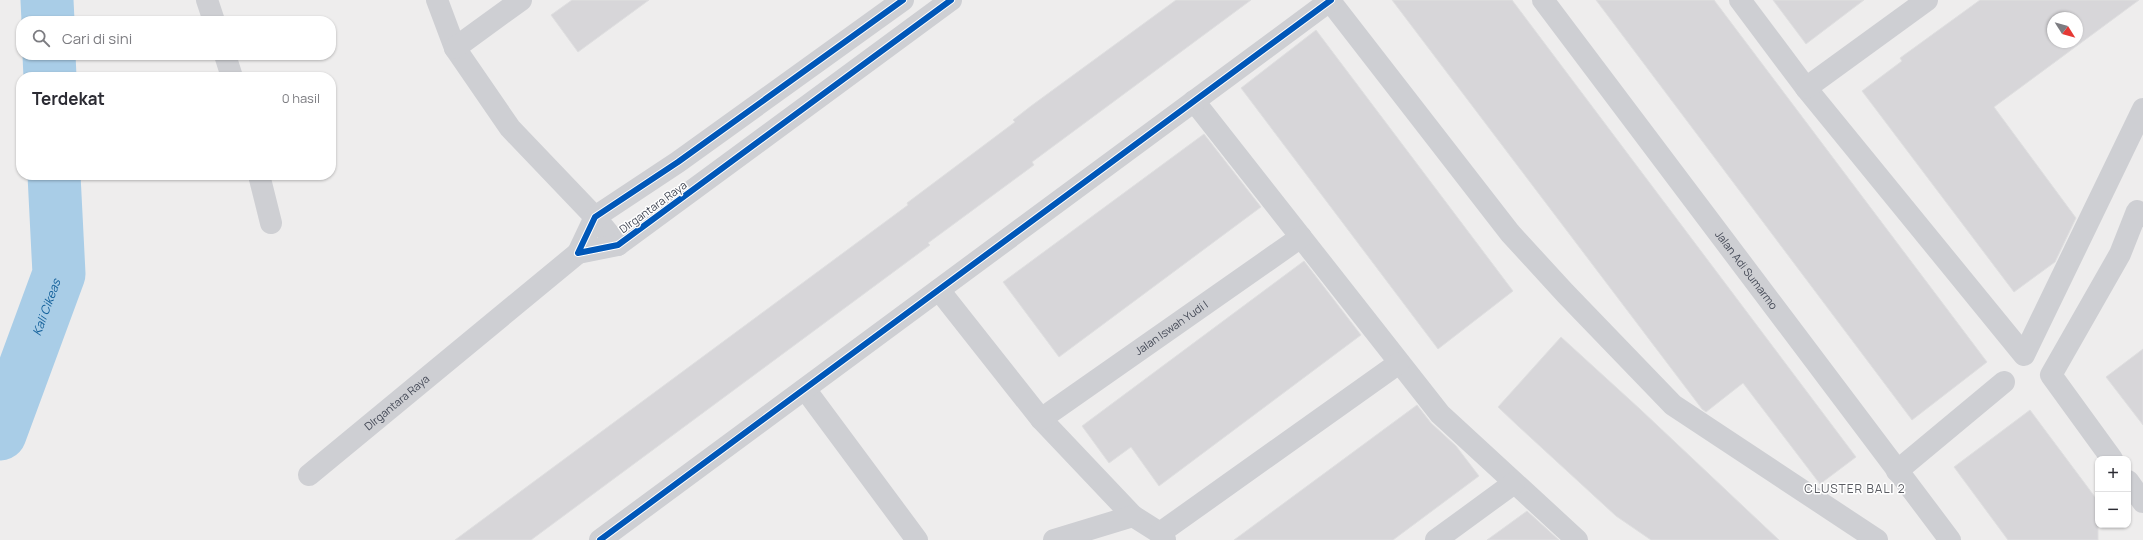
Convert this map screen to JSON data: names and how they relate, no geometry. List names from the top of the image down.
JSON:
{
  "streets": {
    "street": ["DIrgantara Raya", "Jalan Adi Sumarmo", "Jalan Iswah Yudi I"]
  },
  "districts": ["CLUSTER BALI 2"],
  "water": ["Kali Cikeas"],
  "north": "bottom right",
  "page": {
    "search": "Cari di sini",
    "heading": ["Terdekat", "0 hasil"],
    "map_buttons": ["+", "−"]
  }
}
